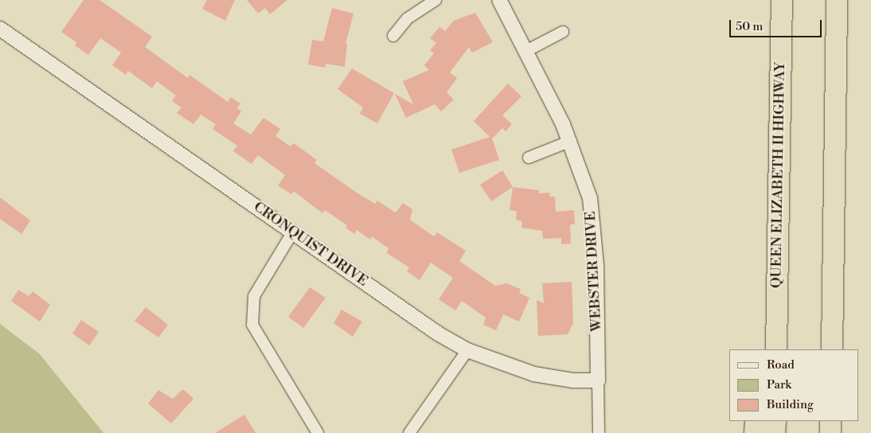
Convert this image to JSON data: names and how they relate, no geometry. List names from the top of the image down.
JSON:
{
  "streets": {
    "highway": ["QUEEN ELIZABETH II HIGHWAY"],
    "street": ["CRONQUIST DRIVE", "WEBSTER DRIVE"]
  },
  "crossings": [
    ["CRONQUIST DRIVE", "WEBSTER DRIVE"]
  ],
  "legend": ["Road", "Park", "Building"],
  "scale_bar": "50 m"
}
